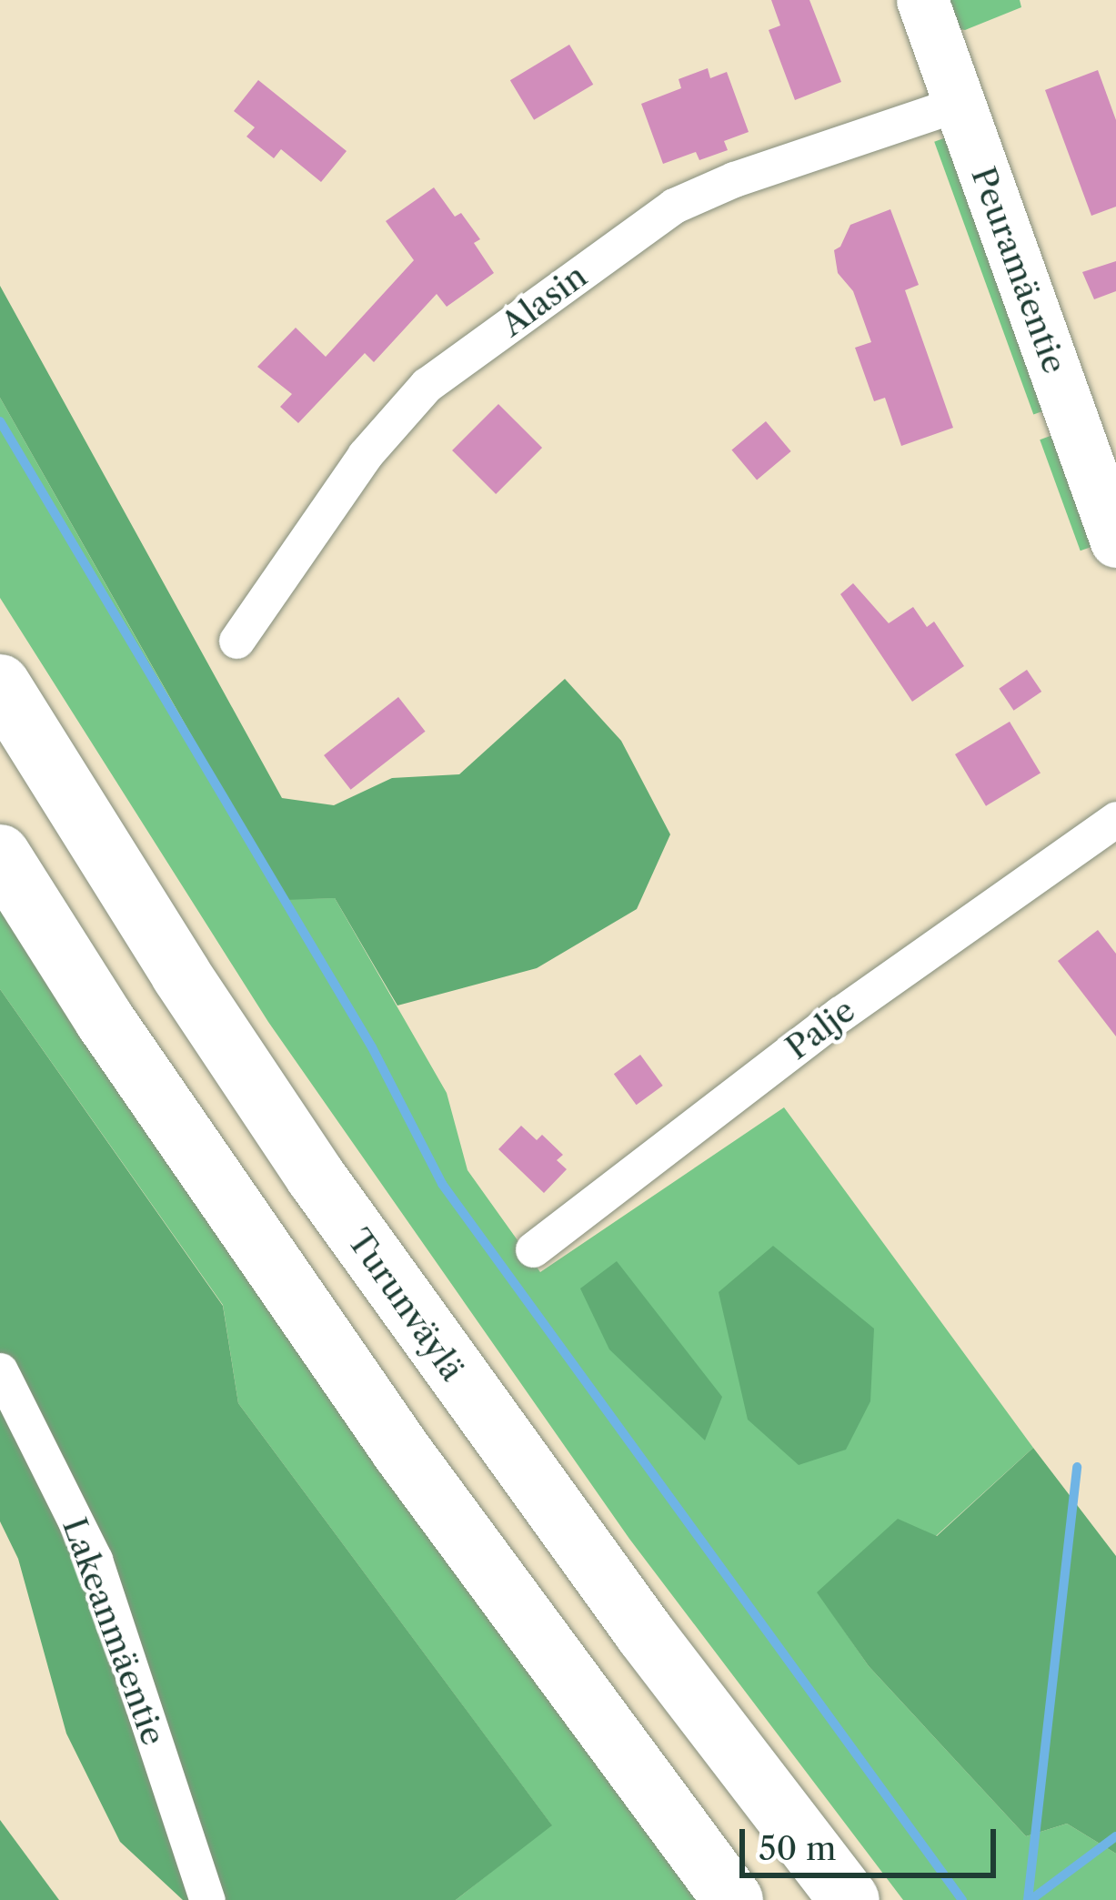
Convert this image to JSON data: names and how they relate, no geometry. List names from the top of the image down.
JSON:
{
  "streets": {
    "highway": ["Turunväylä"],
    "street": [
      "Peuramäentie",
      "Alasin",
      "Palje",
      "Lakeanmäentie"
    ]
  },
  "crossings": [
    ["Peuramäentie", "Alasin"]
  ],
  "scale_bar": "50 m"
}
